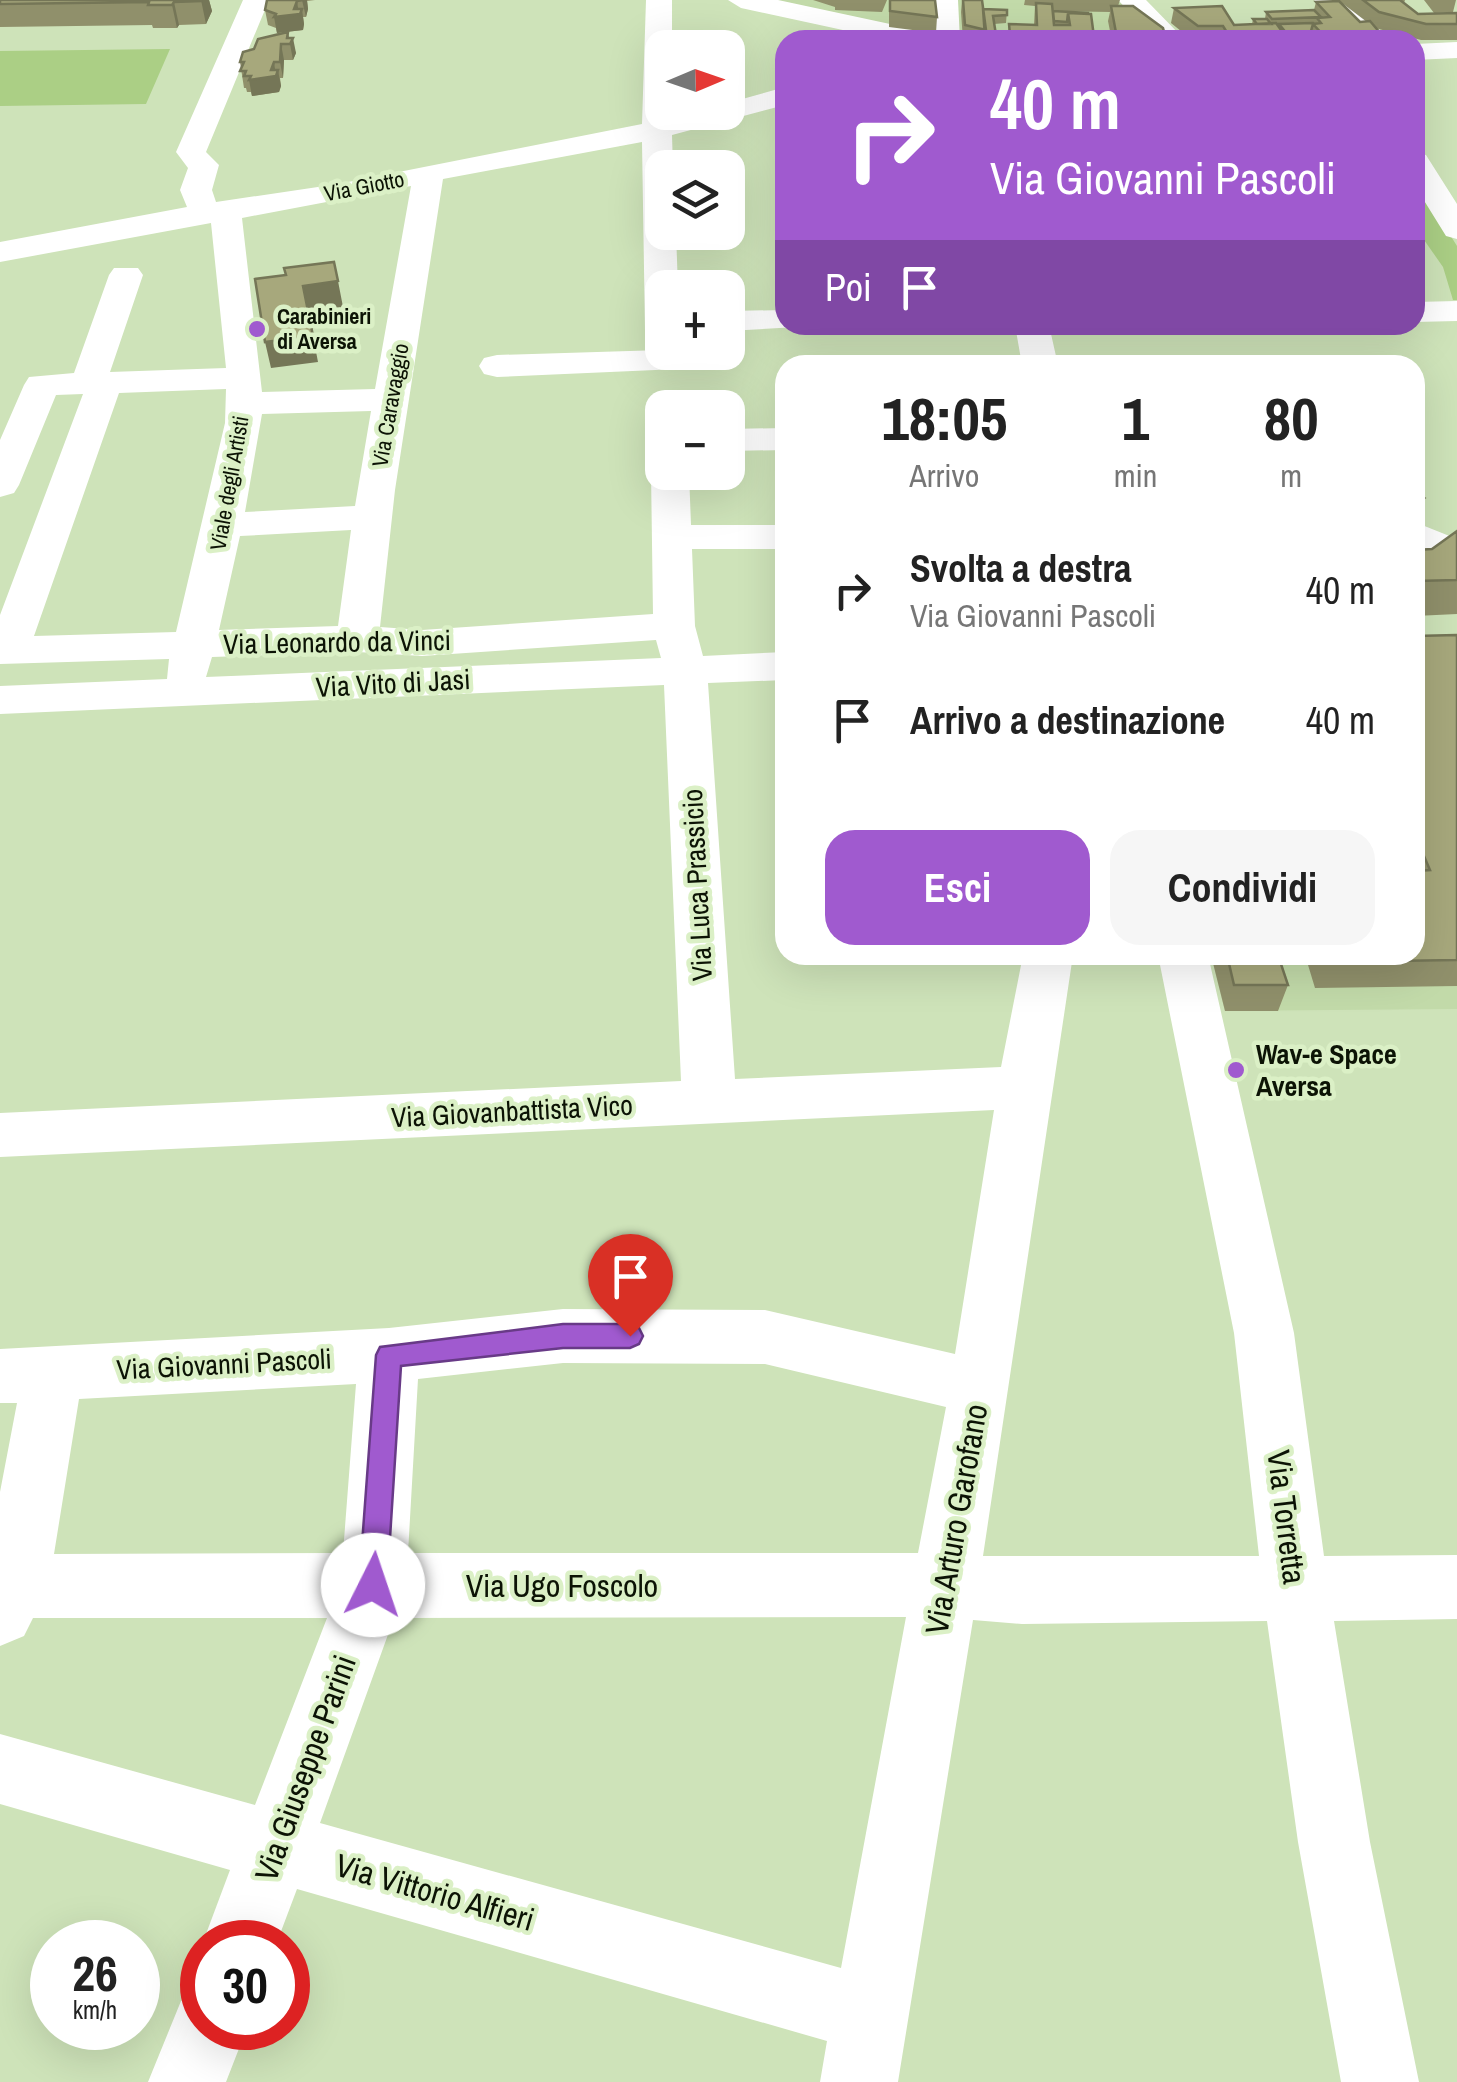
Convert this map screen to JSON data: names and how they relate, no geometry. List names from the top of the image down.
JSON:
{
  "streets": {
    "street": [
      "Via Giotto",
      "Via Caravaggio",
      "Viale degli Artisti",
      "Via Leonardo da Vinci",
      "Via Vito di Jasi",
      "Via Luca Prassicio",
      "Via Giovanbattista Vico",
      "Via Giovanni Pascoli",
      "Via Torretta",
      "Via Arturo Garofano",
      "Via Ugo Foscolo",
      "Via Giuseppe Parini",
      "Via Vittorio Alfieri"
    ]
  },
  "crossings": [
    ["Via Giotto", "Via Caravaggio"],
    ["Via Giotto", "Viale degli Artisti"],
    ["Via Caravaggio", "Via Leonardo da Vinci"],
    ["Viale degli Artisti", "Via Leonardo da Vinci"],
    ["Viale degli Artisti", "Via Vito di Jasi"],
    ["Via Leonardo da Vinci", "Via Vito di Jasi"],
    ["Via Leonardo da Vinci", "Via Luca Prassicio"],
    ["Via Vito di Jasi", "Via Luca Prassicio"],
    ["Via Luca Prassicio", "Via Giovanbattista Vico"],
    ["Via Giovanbattista Vico", "Via Arturo Garofano"],
    ["Via Giovanni Pascoli", "Via Arturo Garofano"],
    ["Via Giovanni Pascoli", "Via Giuseppe Parini"],
    ["Via Torretta", "Via Ugo Foscolo"],
    ["Via Arturo Garofano", "Via Ugo Foscolo"],
    ["Via Arturo Garofano", "Via Vittorio Alfieri"],
    ["Via Ugo Foscolo", "Via Giuseppe Parini"],
    ["Via Giuseppe Parini", "Via Vittorio Alfieri"]
  ],
  "places": ["Carabinieri di Aversa", "Wav-e Space Aversa"],
  "north": "right",
  "page": {
    "map_buttons": ["+", "−"],
    "turn": ["40 m", "Via Giovanni Pascoli"],
    "then": "Poi",
    "eta": [
      "18:05",
      "Arrivo",
      "1",
      "min",
      "80",
      "m"
    ],
    "list": [
      {
        "name": "Svolta a destra",
        "note": "Via Giovanni Pascoli",
        "value": "40 m"
      },
      {
        "name": "Arrivo a destinazione",
        "value": "40 m"
      }
    ],
    "buttons": ["Esci", "Condividi"],
    "speed": "26 km/h",
    "limit": "30"
  }
}
